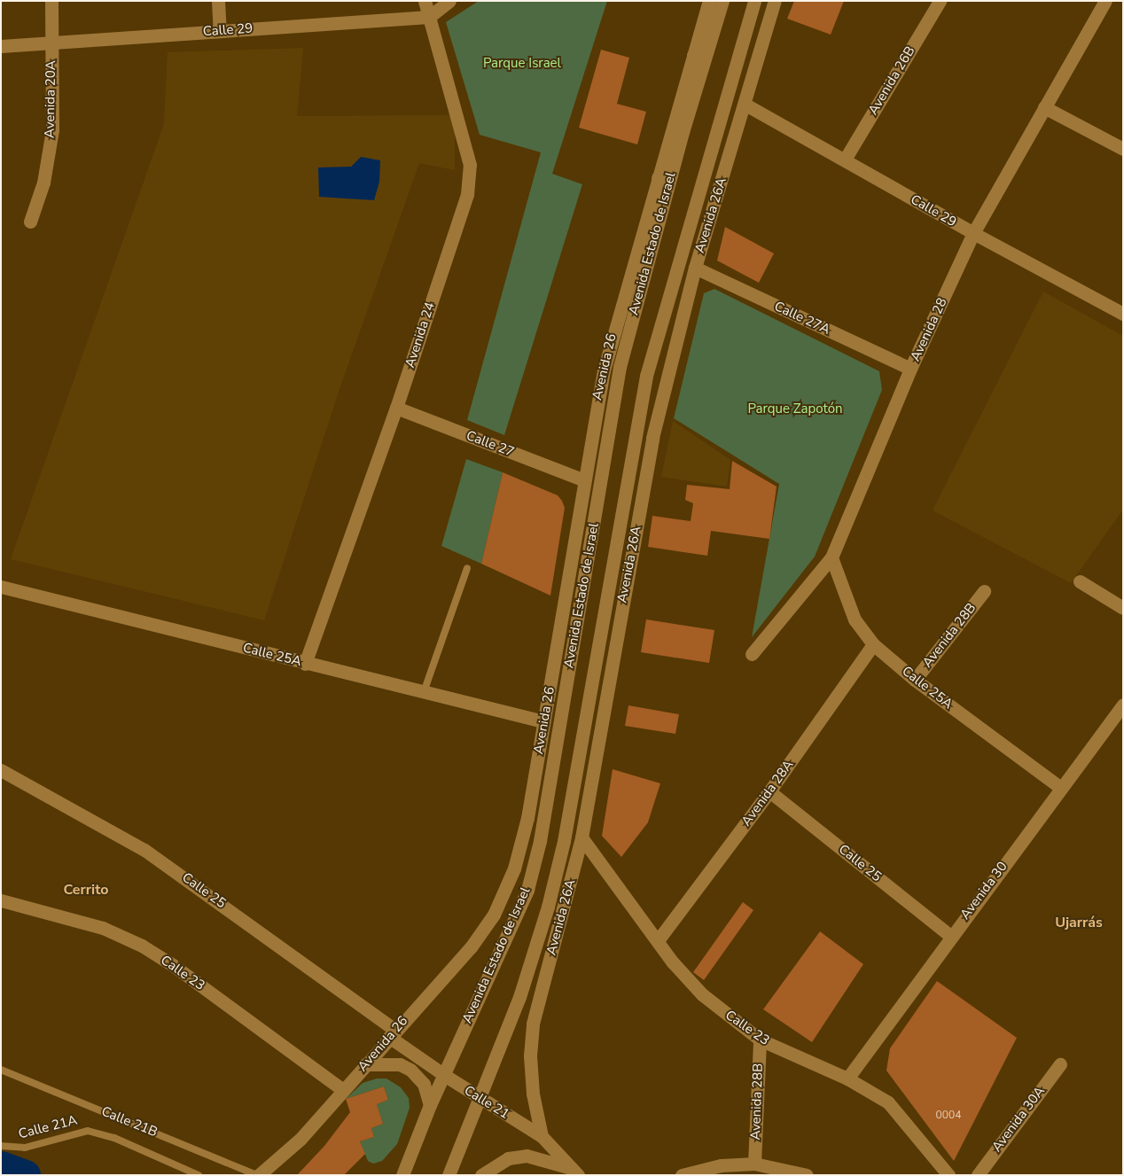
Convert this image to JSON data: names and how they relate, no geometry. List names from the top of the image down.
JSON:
{
  "streets": {
    "street": [
      "Calle 29",
      "Avenida 26B",
      "Avenida 20A",
      "Avenida 26A",
      "Avenida Estado de Israel",
      "Calle 27A",
      "Avenida 28",
      "Avenida 24",
      "Avenida 26",
      "Calle 27",
      "Avenida 28B",
      "Calle 25A",
      "Avenida 28A",
      "Calle 25",
      "Avenida 30",
      "Calle 23",
      "Calle 21",
      "Avenida 30A"
    ],
    "lane": ["Calle 21B", "Calle 21A"]
  },
  "crossings": [
    ["Calle 29", "Avenida 26B"],
    ["Calle 29", "Avenida 20A"],
    ["Calle 29", "Avenida 26A"],
    ["Calle 29", "Avenida 28"],
    ["Calle 29", "Avenida 24"],
    ["Avenida 26A", "Calle 27A"],
    ["Avenida 26A", "Calle 23"],
    ["Avenida 26A", "Calle 21"],
    ["Avenida Estado de Israel", "Calle 21"],
    ["Calle 27A", "Avenida 28"],
    ["Avenida 28", "Calle 25A"],
    ["Avenida 24", "Calle 27"],
    ["Avenida 24", "Calle 25A"],
    ["Avenida 26", "Calle 27"],
    ["Avenida 26", "Calle 25A"],
    ["Avenida 26", "Calle 25"],
    ["Avenida 26", "Calle 23"],
    ["Avenida 26", "Calle 21"],
    ["Avenida 26", "Calle 21B"],
    ["Avenida 28B", "Calle 25A"],
    ["Avenida 28B", "Calle 23"],
    ["Calle 25A", "Avenida 28A"],
    ["Calle 25A", "Avenida 30"],
    ["Avenida 28A", "Calle 25"],
    ["Avenida 28A", "Calle 23"],
    ["Calle 25", "Avenida 30"],
    ["Calle 25", "Calle 21"],
    ["Avenida 30", "Calle 23"]
  ],
  "districts": ["Cerrito", "Ujarrás"],
  "parks": ["Parque Israel", "Parque Zapotón"],
  "house_numbers": ["0004"]
}
